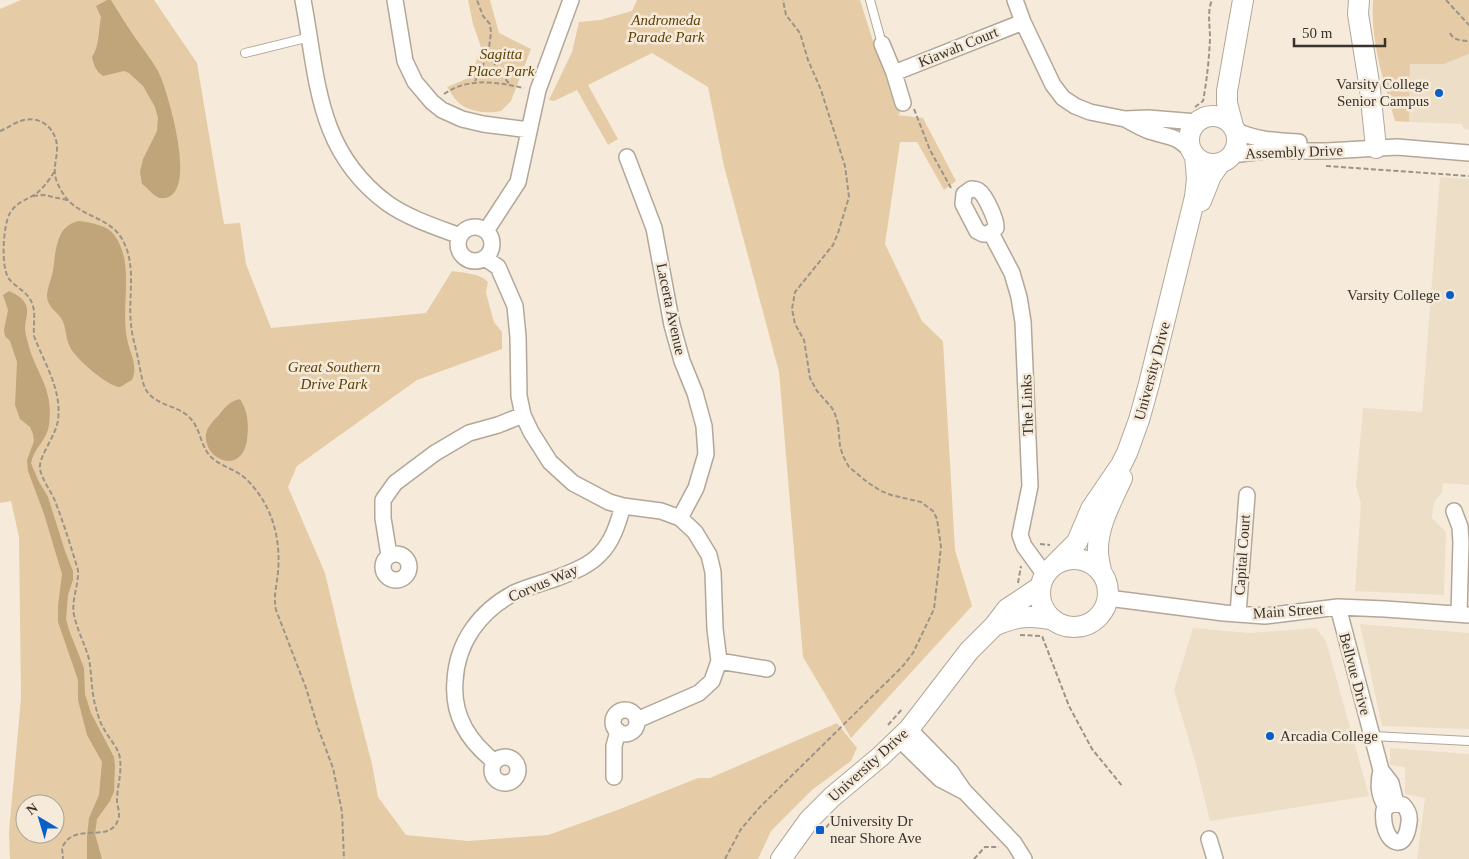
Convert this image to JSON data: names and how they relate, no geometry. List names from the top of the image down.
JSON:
{
  "streets": {
    "street": [
      "Kiawah Court",
      "Assembly Drive",
      "Lacerta Avenue",
      "University Drive",
      "The Links",
      "Capital Court",
      "Corvus Way",
      "Main Street",
      "Bellvue Drive"
    ]
  },
  "crossings": [
    ["Assembly Drive", "University Drive"],
    ["University Drive", "The Links"],
    ["University Drive", "Main Street"],
    ["The Links", "Main Street"],
    ["Capital Court", "Main Street"],
    ["Main Street", "Bellvue Drive"]
  ],
  "parks": ["Andromeda Parade Park", "Sagitta Place Park", "Great Southern Drive Park"],
  "places": {
    "other": ["Varsity College Senior Campus", "Varsity College", "Arcadia College"],
    "transit": ["University Dr near Shore Ave"]
  },
  "scale_bar": "50 m",
  "north": "top left"
}
